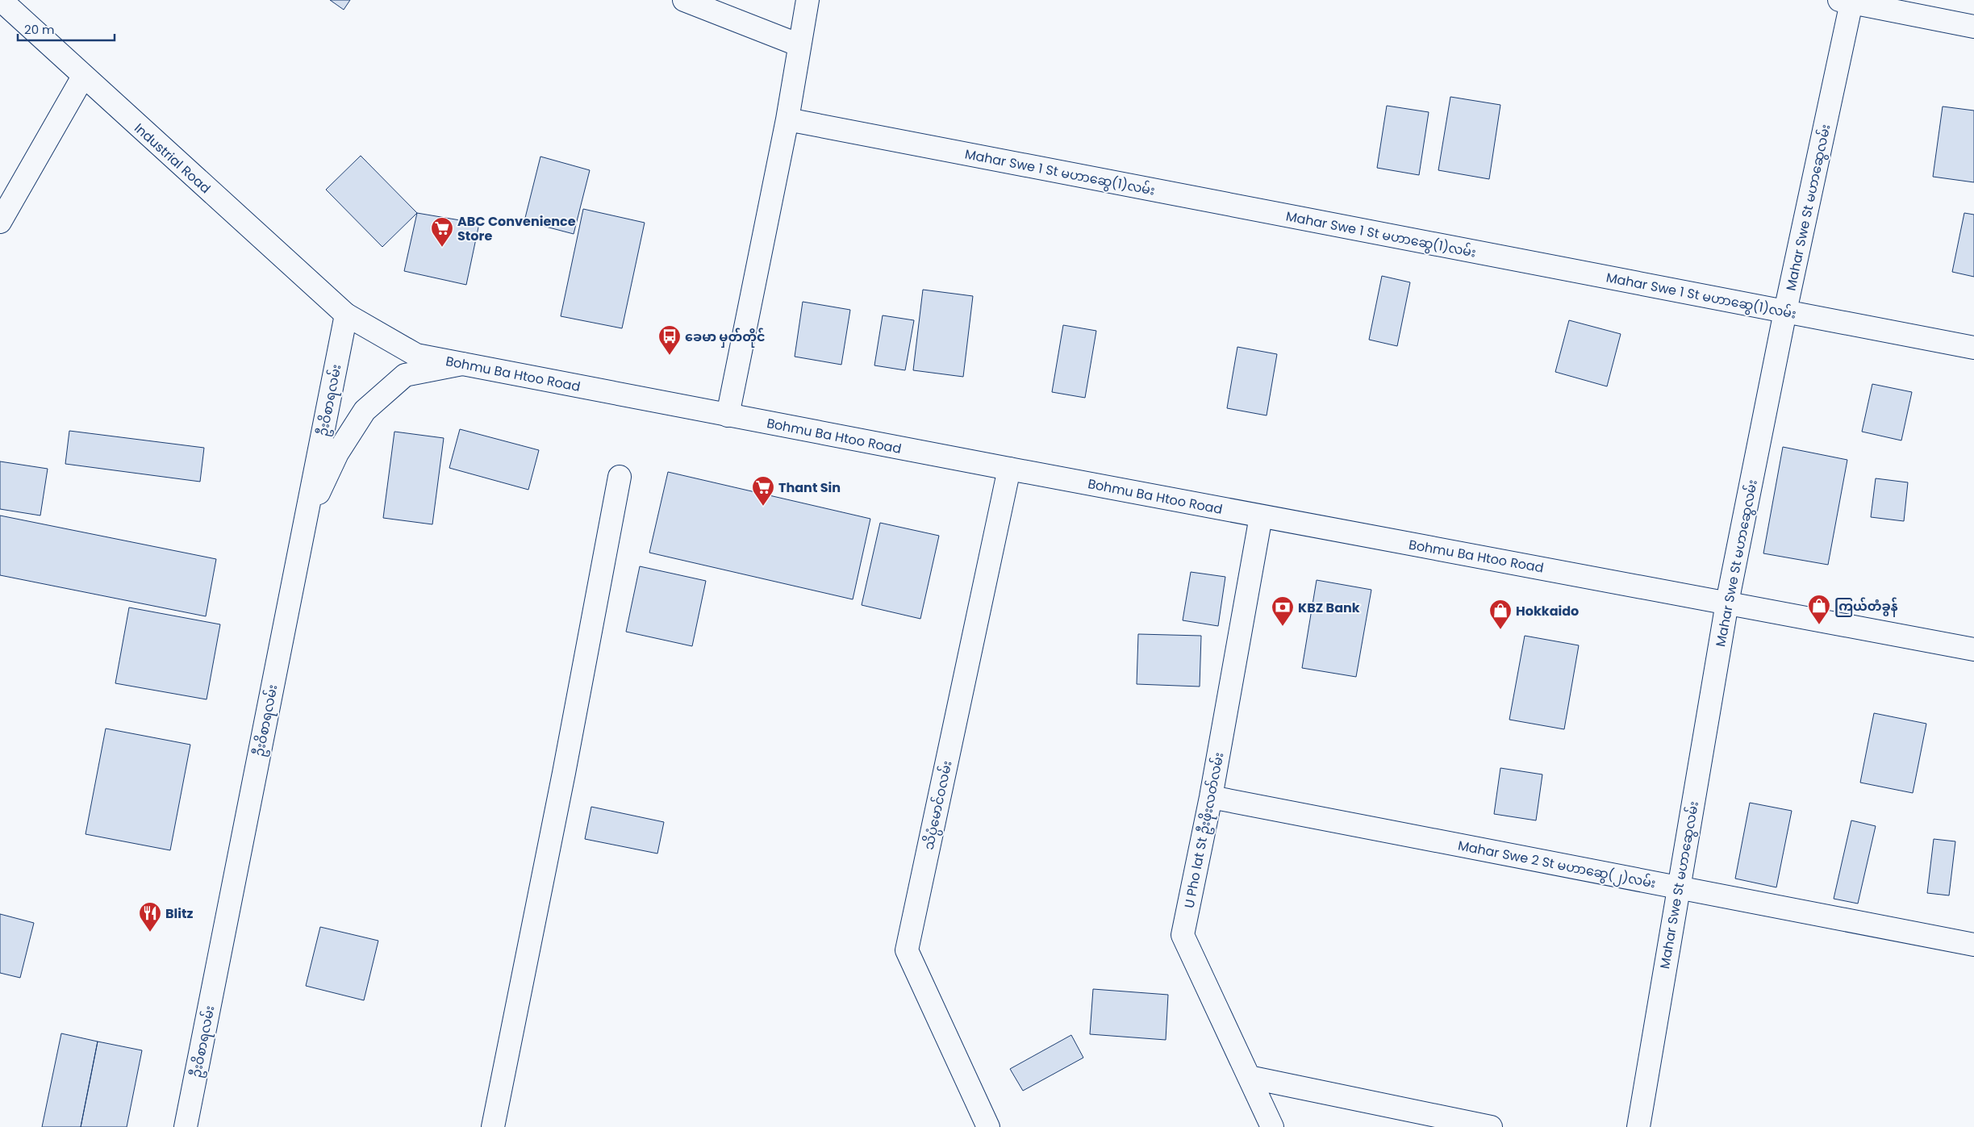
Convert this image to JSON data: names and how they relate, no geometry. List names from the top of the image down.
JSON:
{
  "streets": {
    "street": [
      "Industrial Road",
      "Mahar Swe 1 St မဟာဆွေ(1)လမ်း",
      "Mahar Swe St မဟာဆွေလမ်း",
      "Bohmu Ba Htoo Road",
      "ဦးဝိစာရလမ်း",
      "သိပ္ပံမောင်ဝလမ်း",
      "U Pho lat St ဦးဖိုးလတ်လမ်း",
      "Mahar Swe 2 St မဟာဆွေ(၂)လမ်း"
    ]
  },
  "crossings": [
    ["Industrial Road", "Bohmu Ba Htoo Road"],
    ["Industrial Road", "ဦးဝိစာရလမ်း"],
    ["Mahar Swe 1 St မဟာဆွေ(1)လမ်း", "Mahar Swe St မဟာဆွေလမ်း"],
    ["Mahar Swe St မဟာဆွေလမ်း", "Bohmu Ba Htoo Road"],
    ["Mahar Swe St မဟာဆွေလမ်း", "Mahar Swe 2 St မဟာဆွေ(၂)လမ်း"],
    ["Bohmu Ba Htoo Road", "ဦးဝိစာရလမ်း"],
    ["Bohmu Ba Htoo Road", "သိပ္ပံမောင်ဝလမ်း"],
    ["Bohmu Ba Htoo Road", "U Pho lat St ဦးဖိုးလတ်လမ်း"],
    ["U Pho lat St ဦးဖိုးလတ်လမ်း", "Mahar Swe 2 St မဟာဆွေ(၂)လမ်း"]
  ],
  "places": {
    "supermarket": ["ABC Convenience Store", "Thant Sin"],
    "bus stop": ["ခေမာ မှတ်တိုင်"],
    "shop": ["ကြယ်တံခွန်", "Hokkaido"],
    "bank": ["KBZ Bank"],
    "restaurant": ["Blitz"]
  },
  "scale_bar": "20 m"
}
